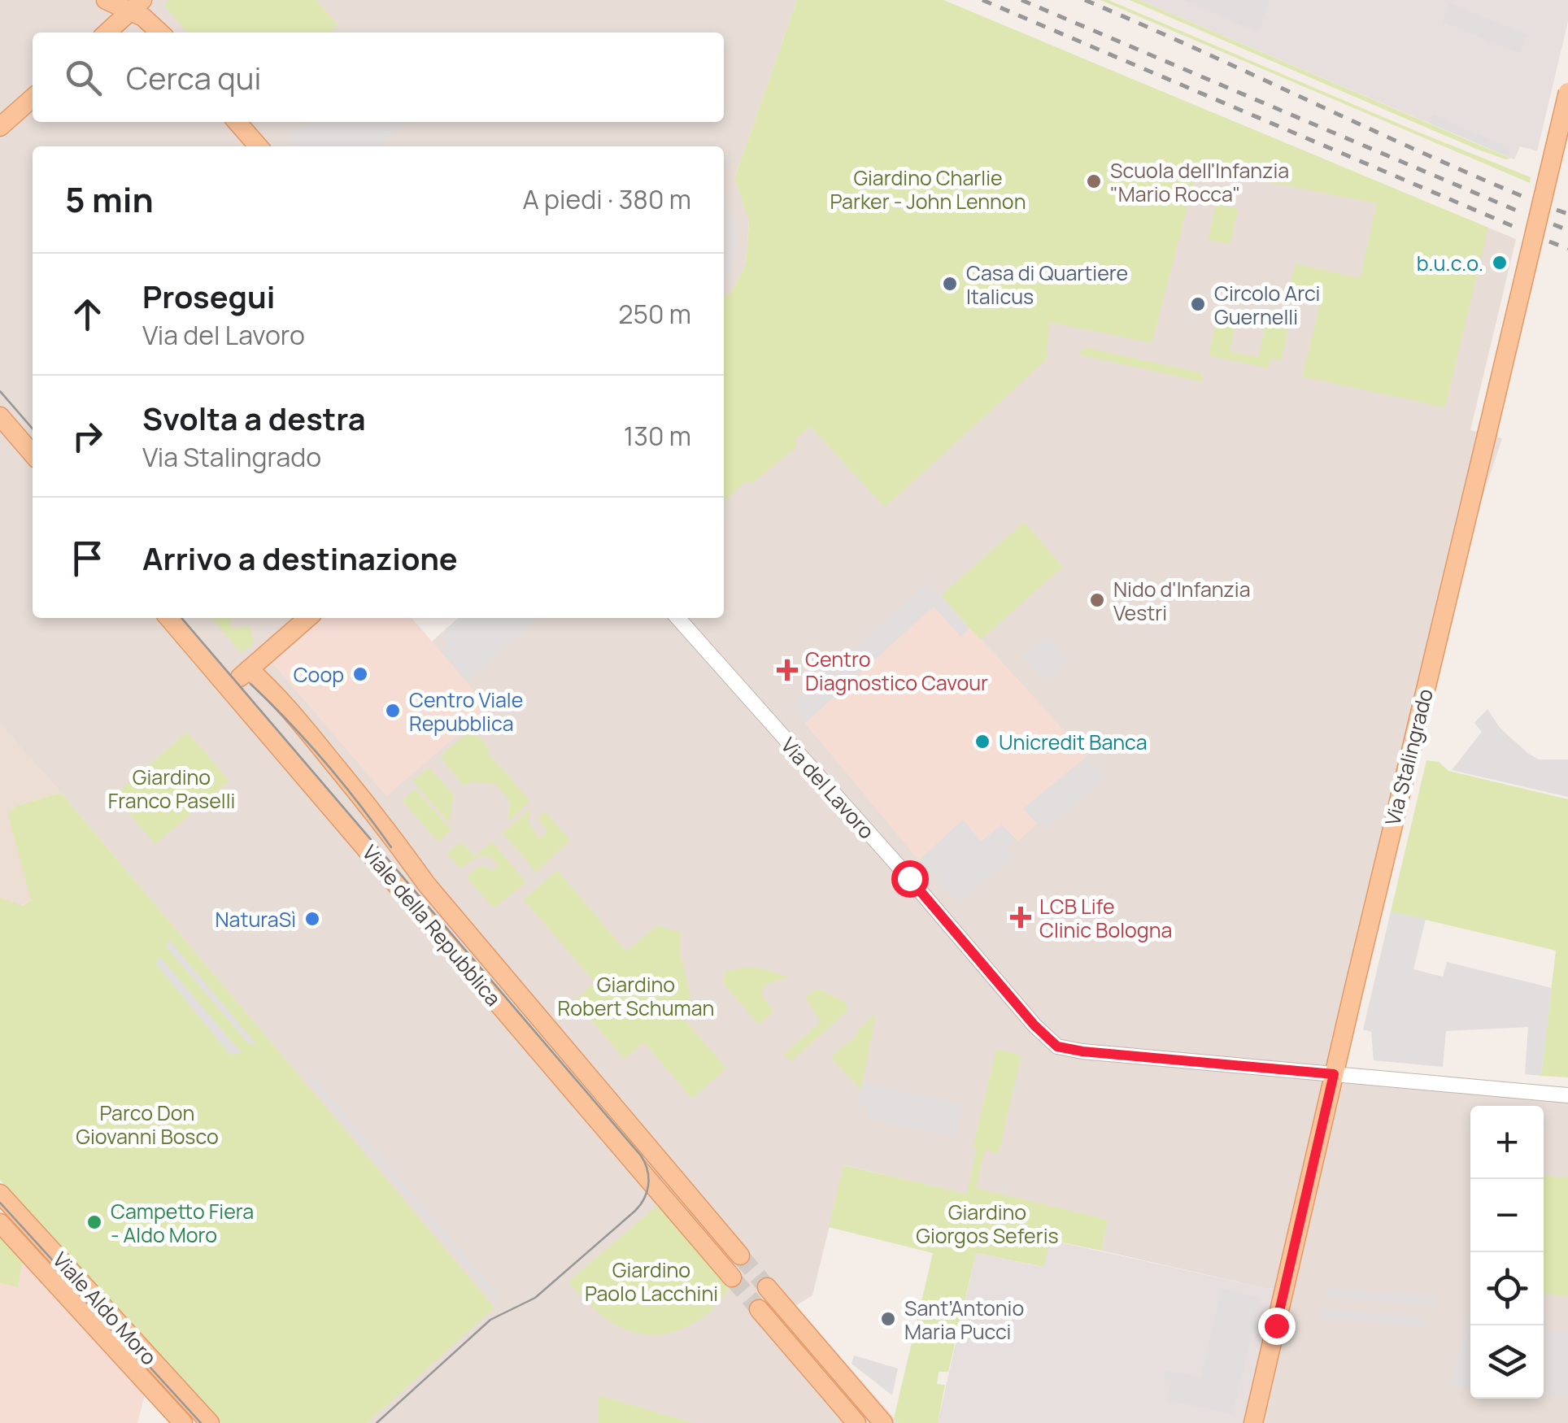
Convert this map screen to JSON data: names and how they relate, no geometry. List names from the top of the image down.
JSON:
{
  "streets": {
    "main road": ["Via Stalingrado", "Viale della Repubblica", "Viale Aldo Moro"],
    "street": ["Via del Lavoro"]
  },
  "crossings": [
    ["Via Stalingrado", "Via del Lavoro"]
  ],
  "parks": [
    "Giardino Charlie Parker - John Lennon",
    "Giardino Franco Paselli",
    "Giardino Robert Schuman",
    "Parco Don Giovanni Bosco",
    "Giardino Giorgos Seferis",
    "Giardino Paolo Lacchini"
  ],
  "places": {
    "other": [
      "Scuola dell'Infanzia \"Mario Rocca\"",
      "b.u.c.o.",
      "Casa di Quartiere Italicus",
      "Circolo Arci Guernelli",
      "Nido d'Infanzia Vestri",
      "Coop",
      "Centro Viale Repubblica",
      "Unicredit Banca",
      "NaturaSì",
      "Campetto Fiera - Aldo Moro",
      "Sant’Antonio Maria Pucci"
    ],
    "health": ["Centro Diagnostico Cavour", "LCB Life Clinic Bologna"]
  },
  "page": {
    "search": "Cerca qui",
    "heading": ["5 min", "A piedi · 380 m"],
    "list": [
      ["Prosegui", "Via del Lavoro", "250 m"],
      ["Svolta a destra", "Via Stalingrado", "130 m"],
      "Arrivo a destinazione"
    ],
    "map_buttons": ["+", "−"]
  }
}
